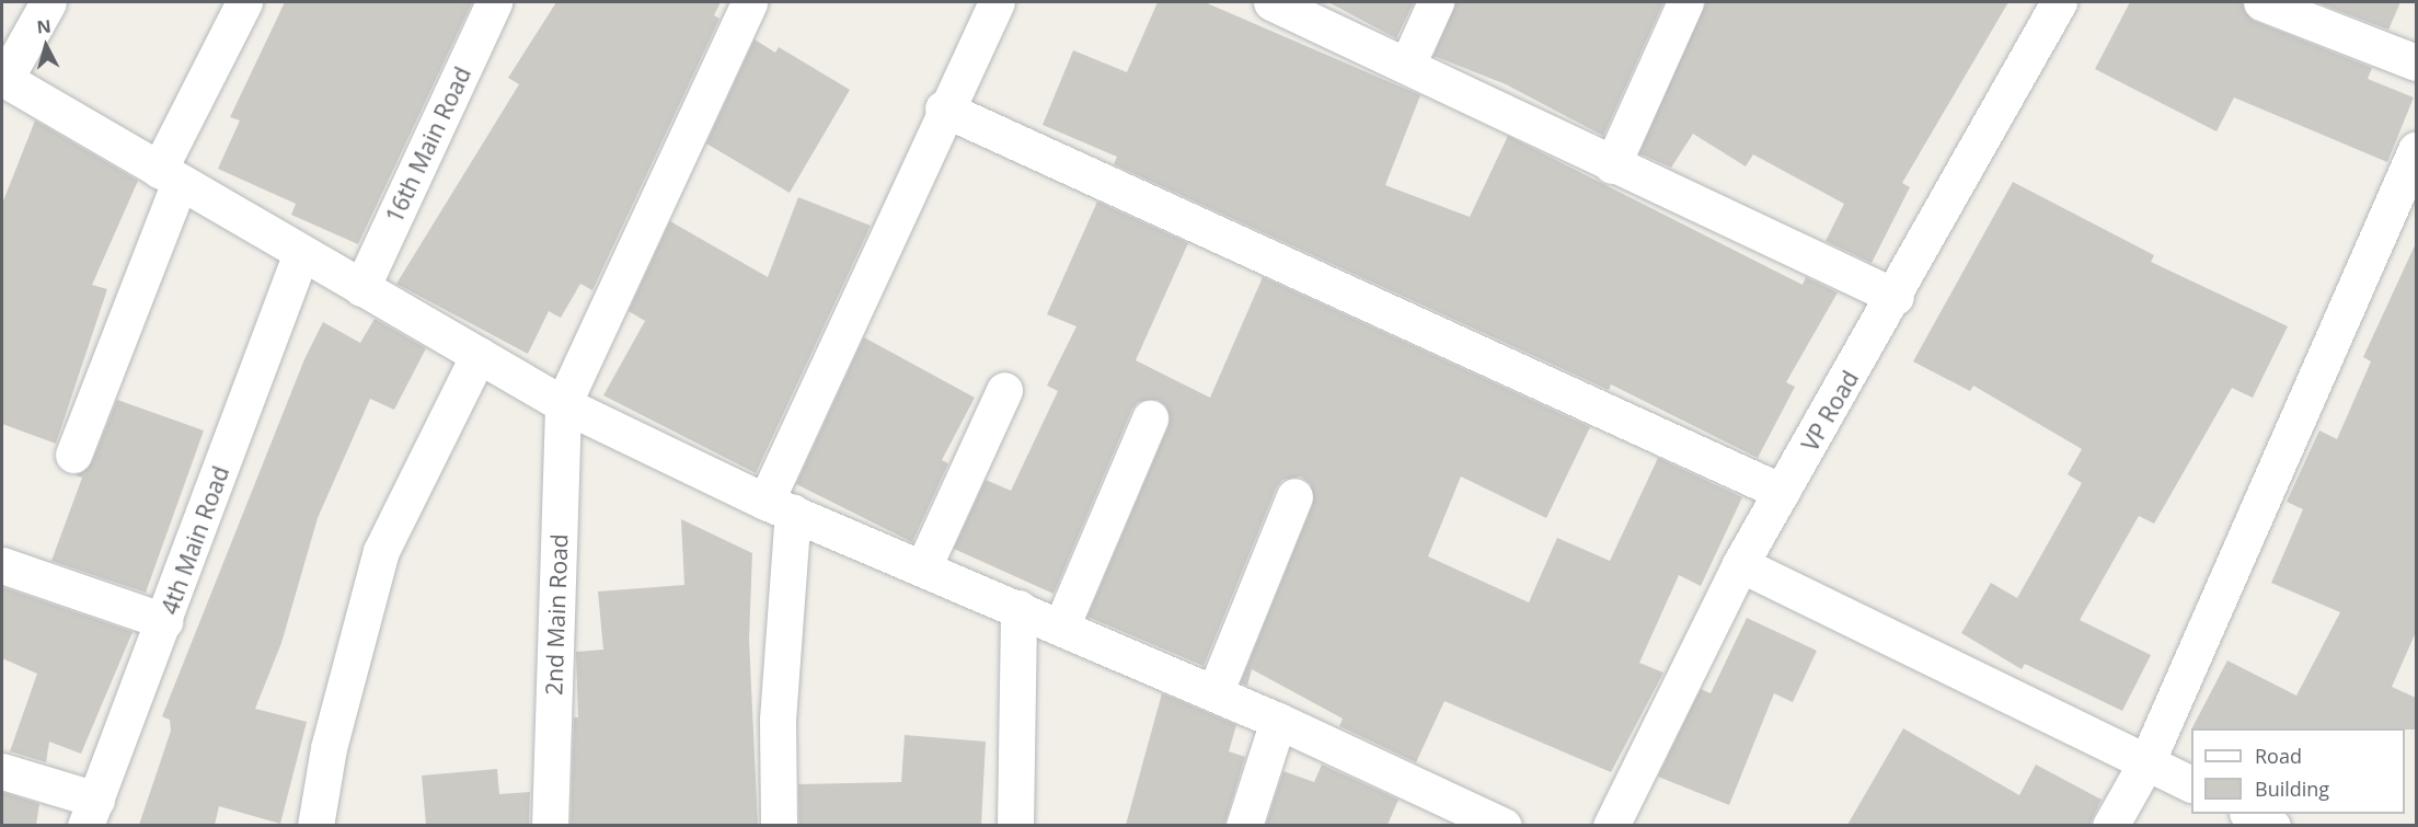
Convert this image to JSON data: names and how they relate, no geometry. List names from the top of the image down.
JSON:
{
  "streets": {
    "street": [
      "16th Main Road",
      "VP Road",
      "4th Main Road",
      "2nd Main Road"
    ]
  },
  "legend": ["Road", "Building"],
  "north": "top"
}
